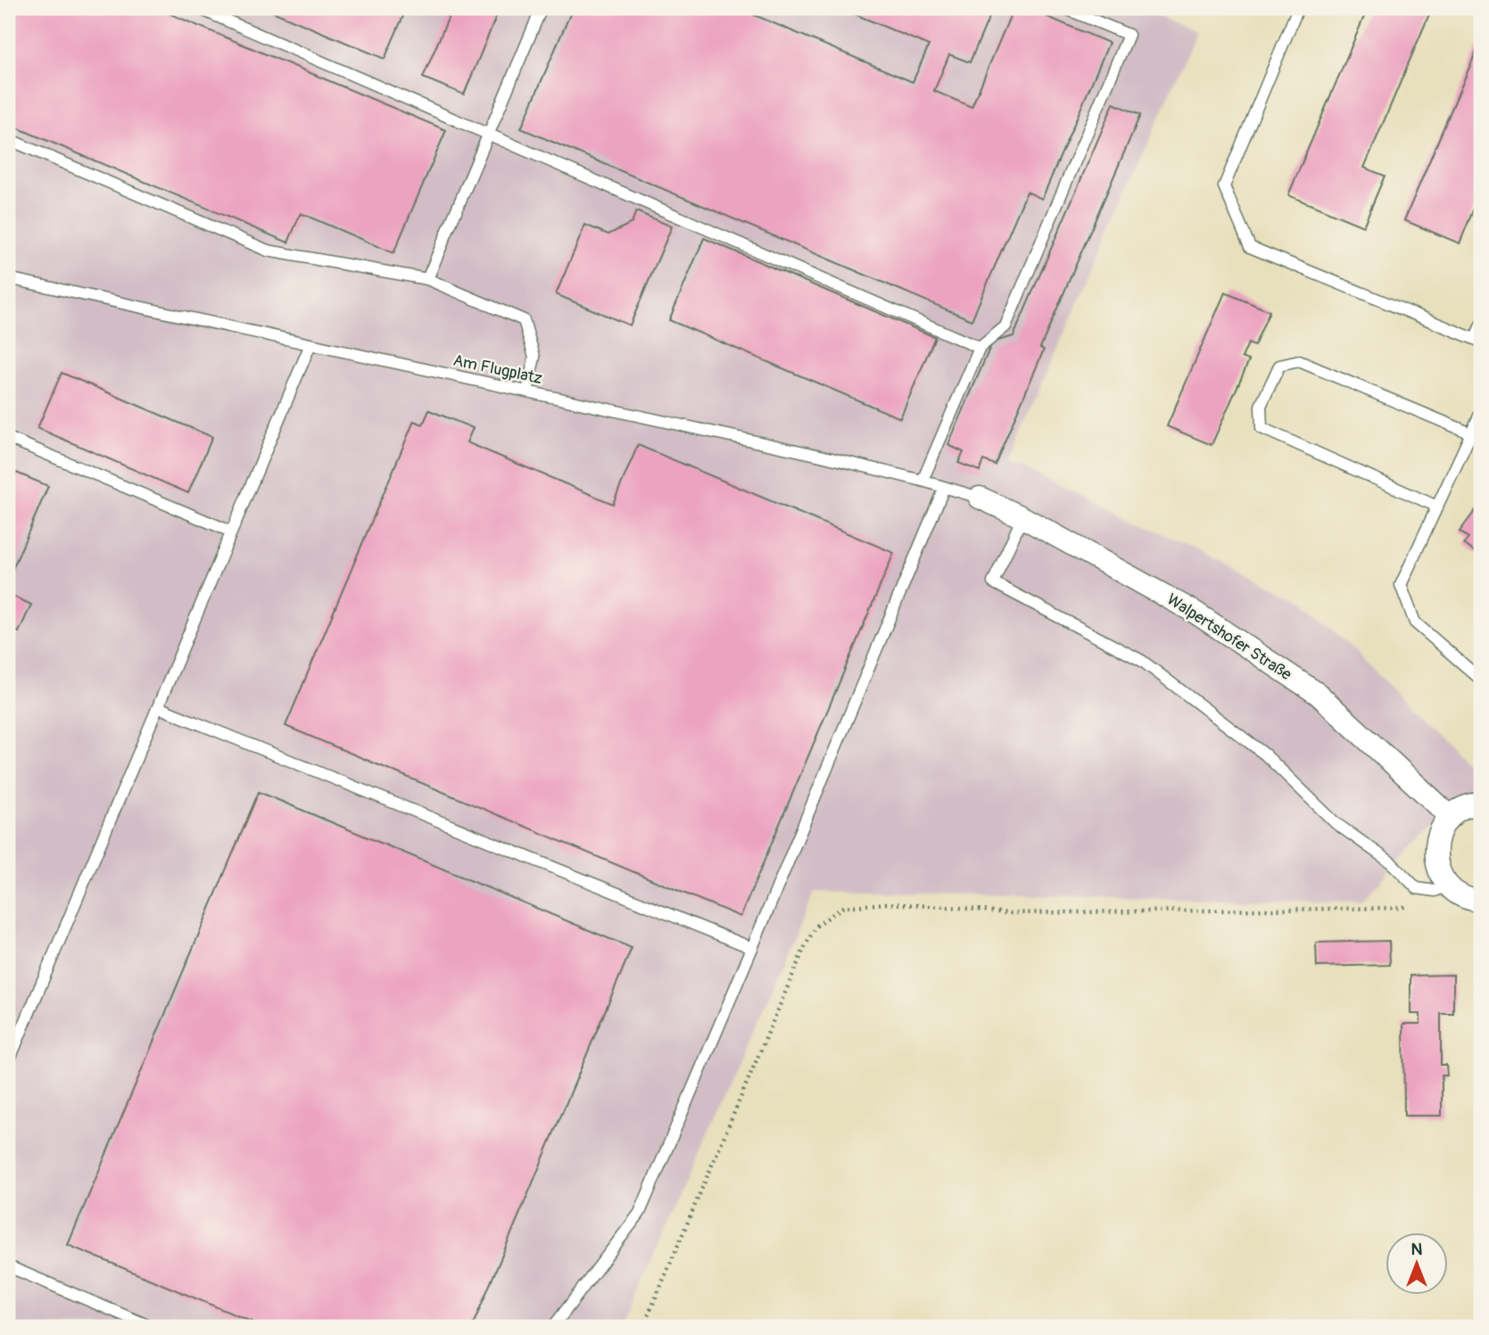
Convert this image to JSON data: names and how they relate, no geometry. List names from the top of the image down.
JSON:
{
  "streets": {
    "street": ["Walpertshofer Straße"],
    "lane": ["Am Flugplatz"]
  },
  "crossings": [
    ["Am Flugplatz", "Walpertshofer Straße"]
  ],
  "north": "top"
}
